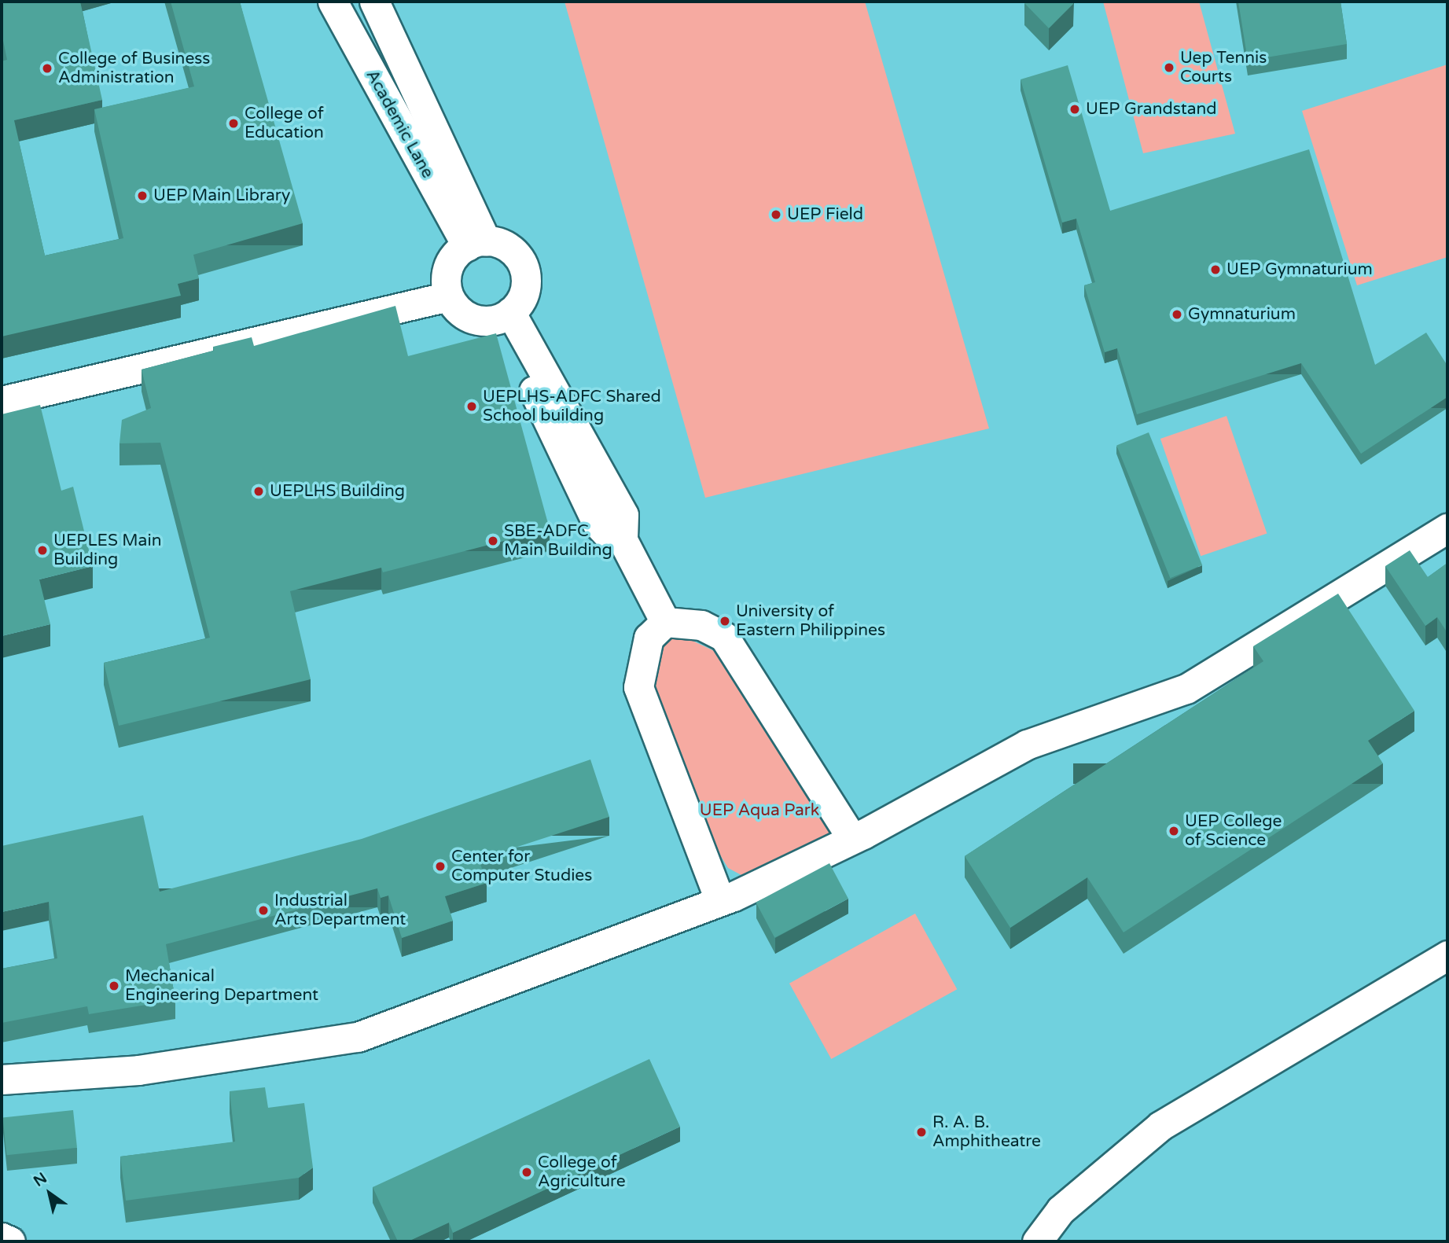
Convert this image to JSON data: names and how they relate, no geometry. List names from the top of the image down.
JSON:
{
  "streets": {
    "street": ["Academic Lane"]
  },
  "parks": ["UEP Aqua Park"],
  "places": [
    "Uep Tennis Courts",
    "College of Business Administration",
    "UEP Grandstand",
    "College of Education",
    "UEP Main Library",
    "UEP Field",
    "UEP Gymnaturium",
    "Gymnaturium",
    "UEPLHS-ADFC Shared School building",
    "UEPLHS Building",
    "SBE-ADFC Main Building",
    "UEPLES Main Building",
    "University of Eastern Philippines",
    "UEP College of Science",
    "Center for Computer Studies",
    "Industrial Arts Department",
    "Mechanical Engineering Department",
    "R. A. B. Amphitheatre",
    "College of Agriculture"
  ],
  "north": "top left"
}
